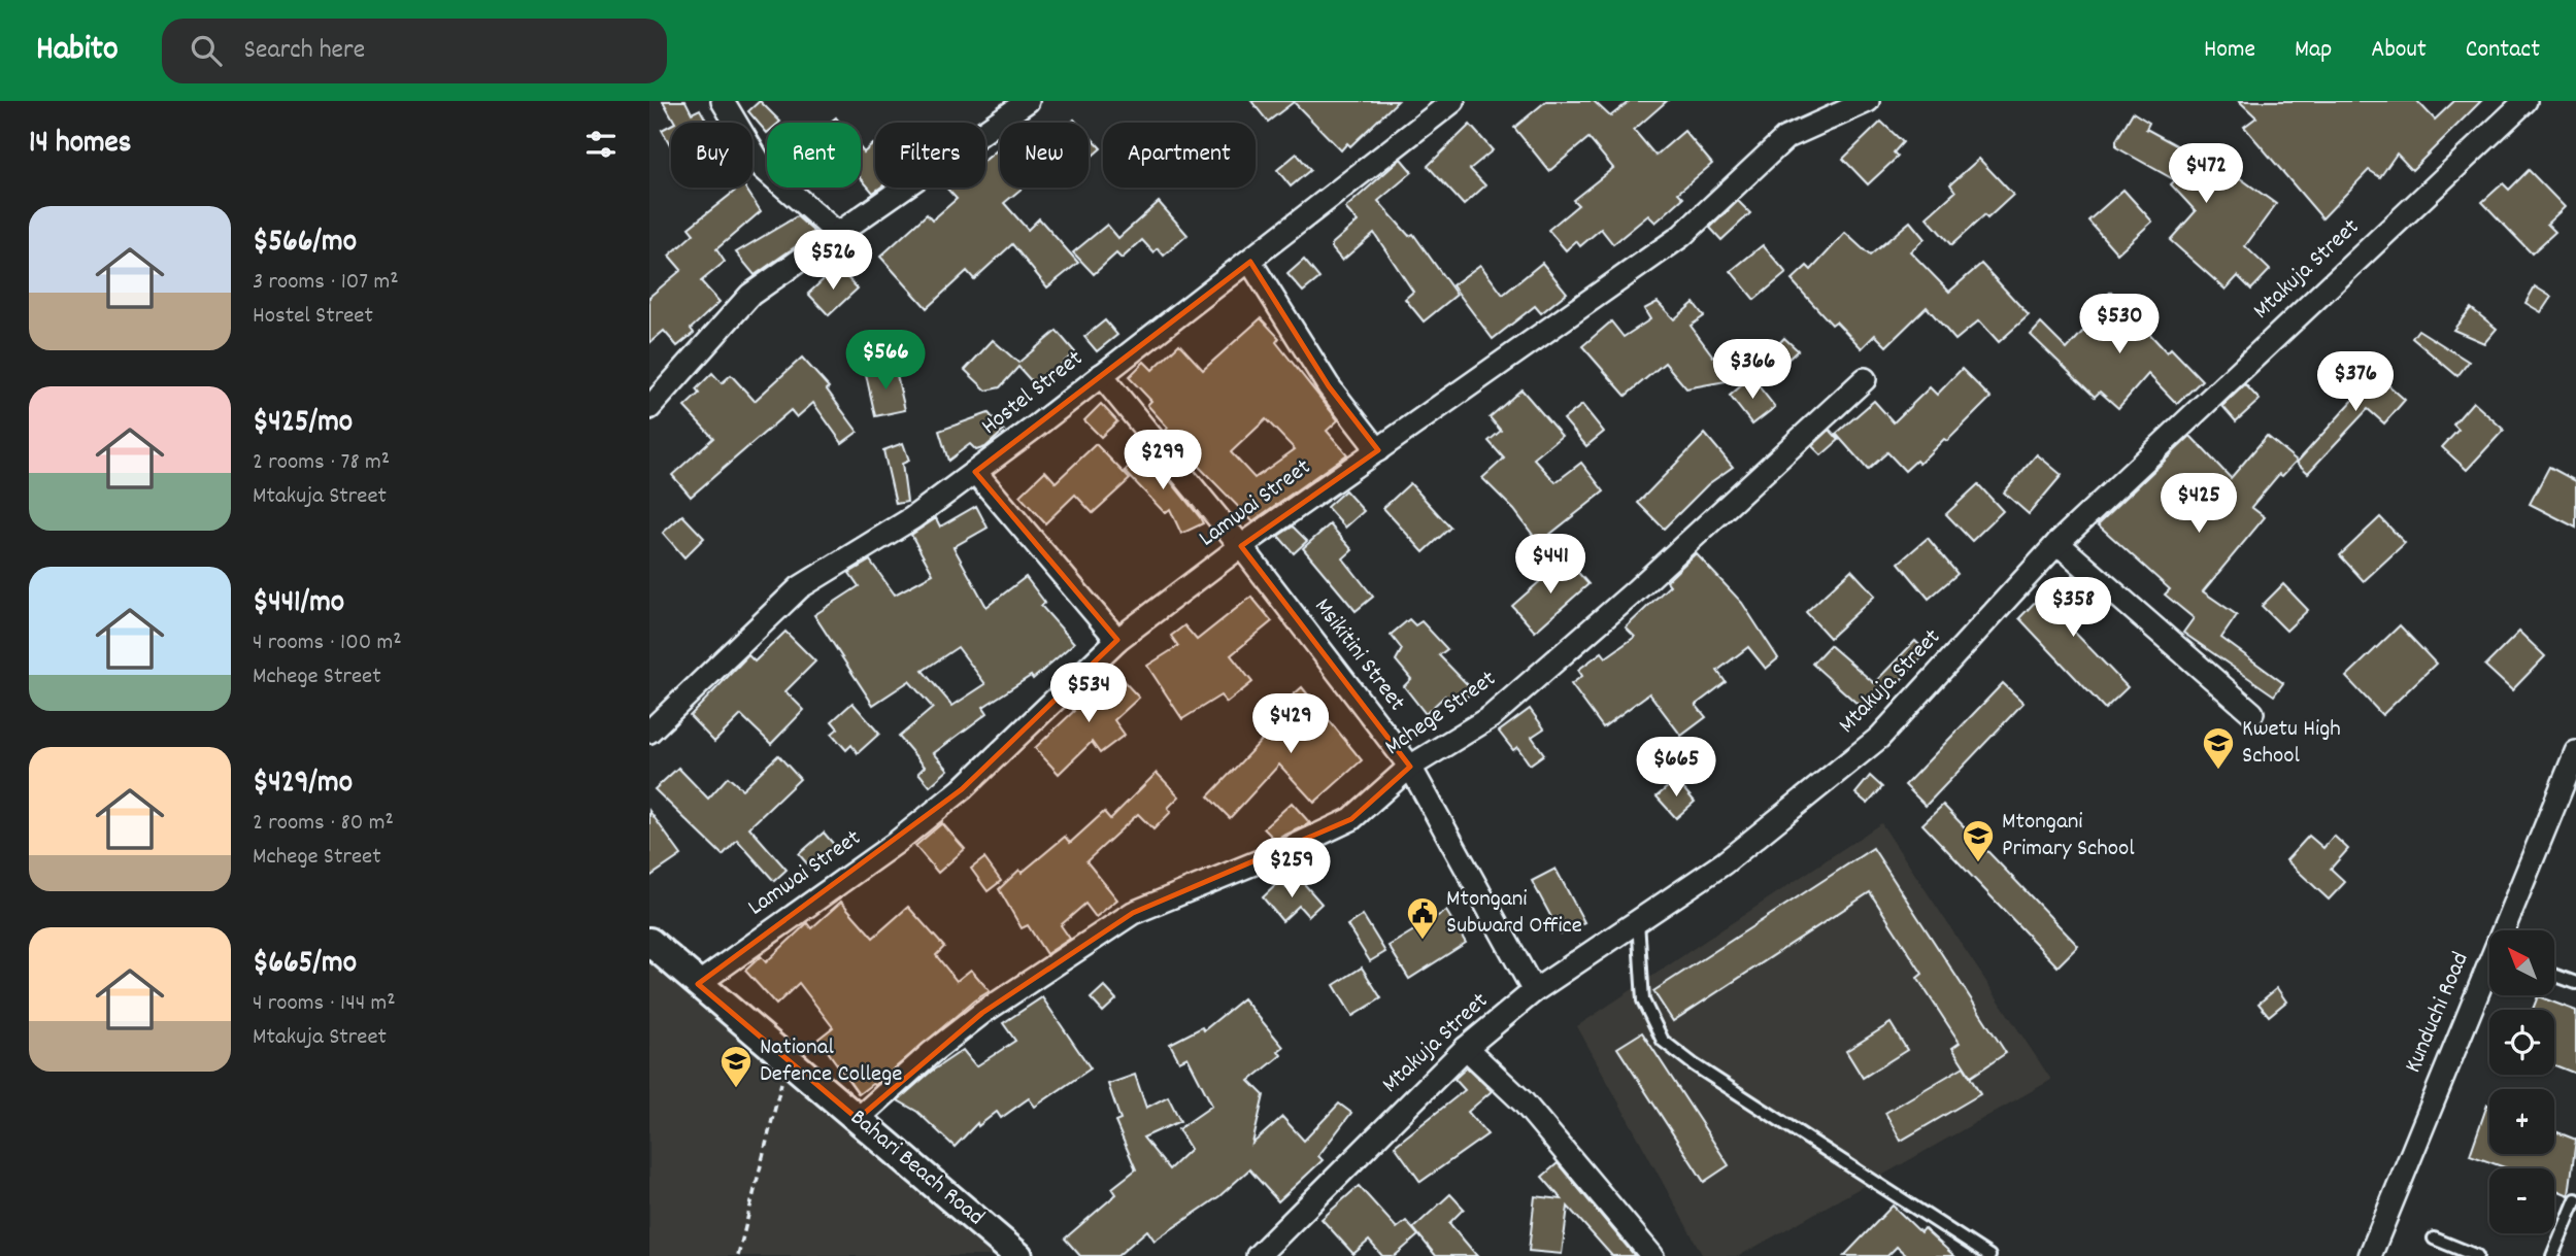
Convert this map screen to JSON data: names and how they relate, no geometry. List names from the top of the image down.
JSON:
{
  "streets": {
    "street": [
      "Mtakuja Street",
      "Hostel Street",
      "Lamwai Street",
      "Msikitini Street",
      "Mchege Street",
      "Kunduchi Road",
      "Bahari Beach Road"
    ]
  },
  "crossings": [
    ["Mtakuja Street", "Msikitini Street"],
    ["Hostel Street", "Msikitini Street"],
    ["Lamwai Street", "Msikitini Street"],
    ["Lamwai Street", "Bahari Beach Road"],
    ["Msikitini Street", "Mchege Street"],
    ["Mchege Street", "Bahari Beach Road"]
  ],
  "places": {
    "school or university": ["Kwetu High School", "Mtongani Primary School", "National Defence College"],
    "public building": ["Mtongani Subward Office"]
  },
  "north": "top left",
  "page": {
    "header": "Habito",
    "search": "Search here",
    "nav": [
      "Home",
      "Map",
      "About",
      "Contact"
    ],
    "heading": "14 homes",
    "chip": [
      "Buy",
      "Rent",
      "Filters",
      "New",
      "Apartment"
    ],
    "price": [
      "$472",
      "$526",
      "$530",
      "$566",
      "$366",
      "$376",
      "$299",
      "$425",
      "$441",
      "$358",
      "$534",
      "$429",
      "$665",
      "$259"
    ],
    "list": [
      {
        "name": "$566/mo",
        "note": "3 rooms · 107 m² · Hostel Street"
      },
      {
        "name": "$425/mo",
        "note": "2 rooms · 78 m² · Mtakuja Street"
      },
      {
        "name": "$441/mo",
        "note": "4 rooms · 100 m² · Mchege Street"
      },
      {
        "name": "$429/mo",
        "note": "2 rooms · 80 m² · Mchege Street"
      },
      {
        "name": "$665/mo",
        "note": "4 rooms · 144 m² · Mtakuja Street"
      }
    ],
    "map_buttons": ["+", "−"]
  }
}
